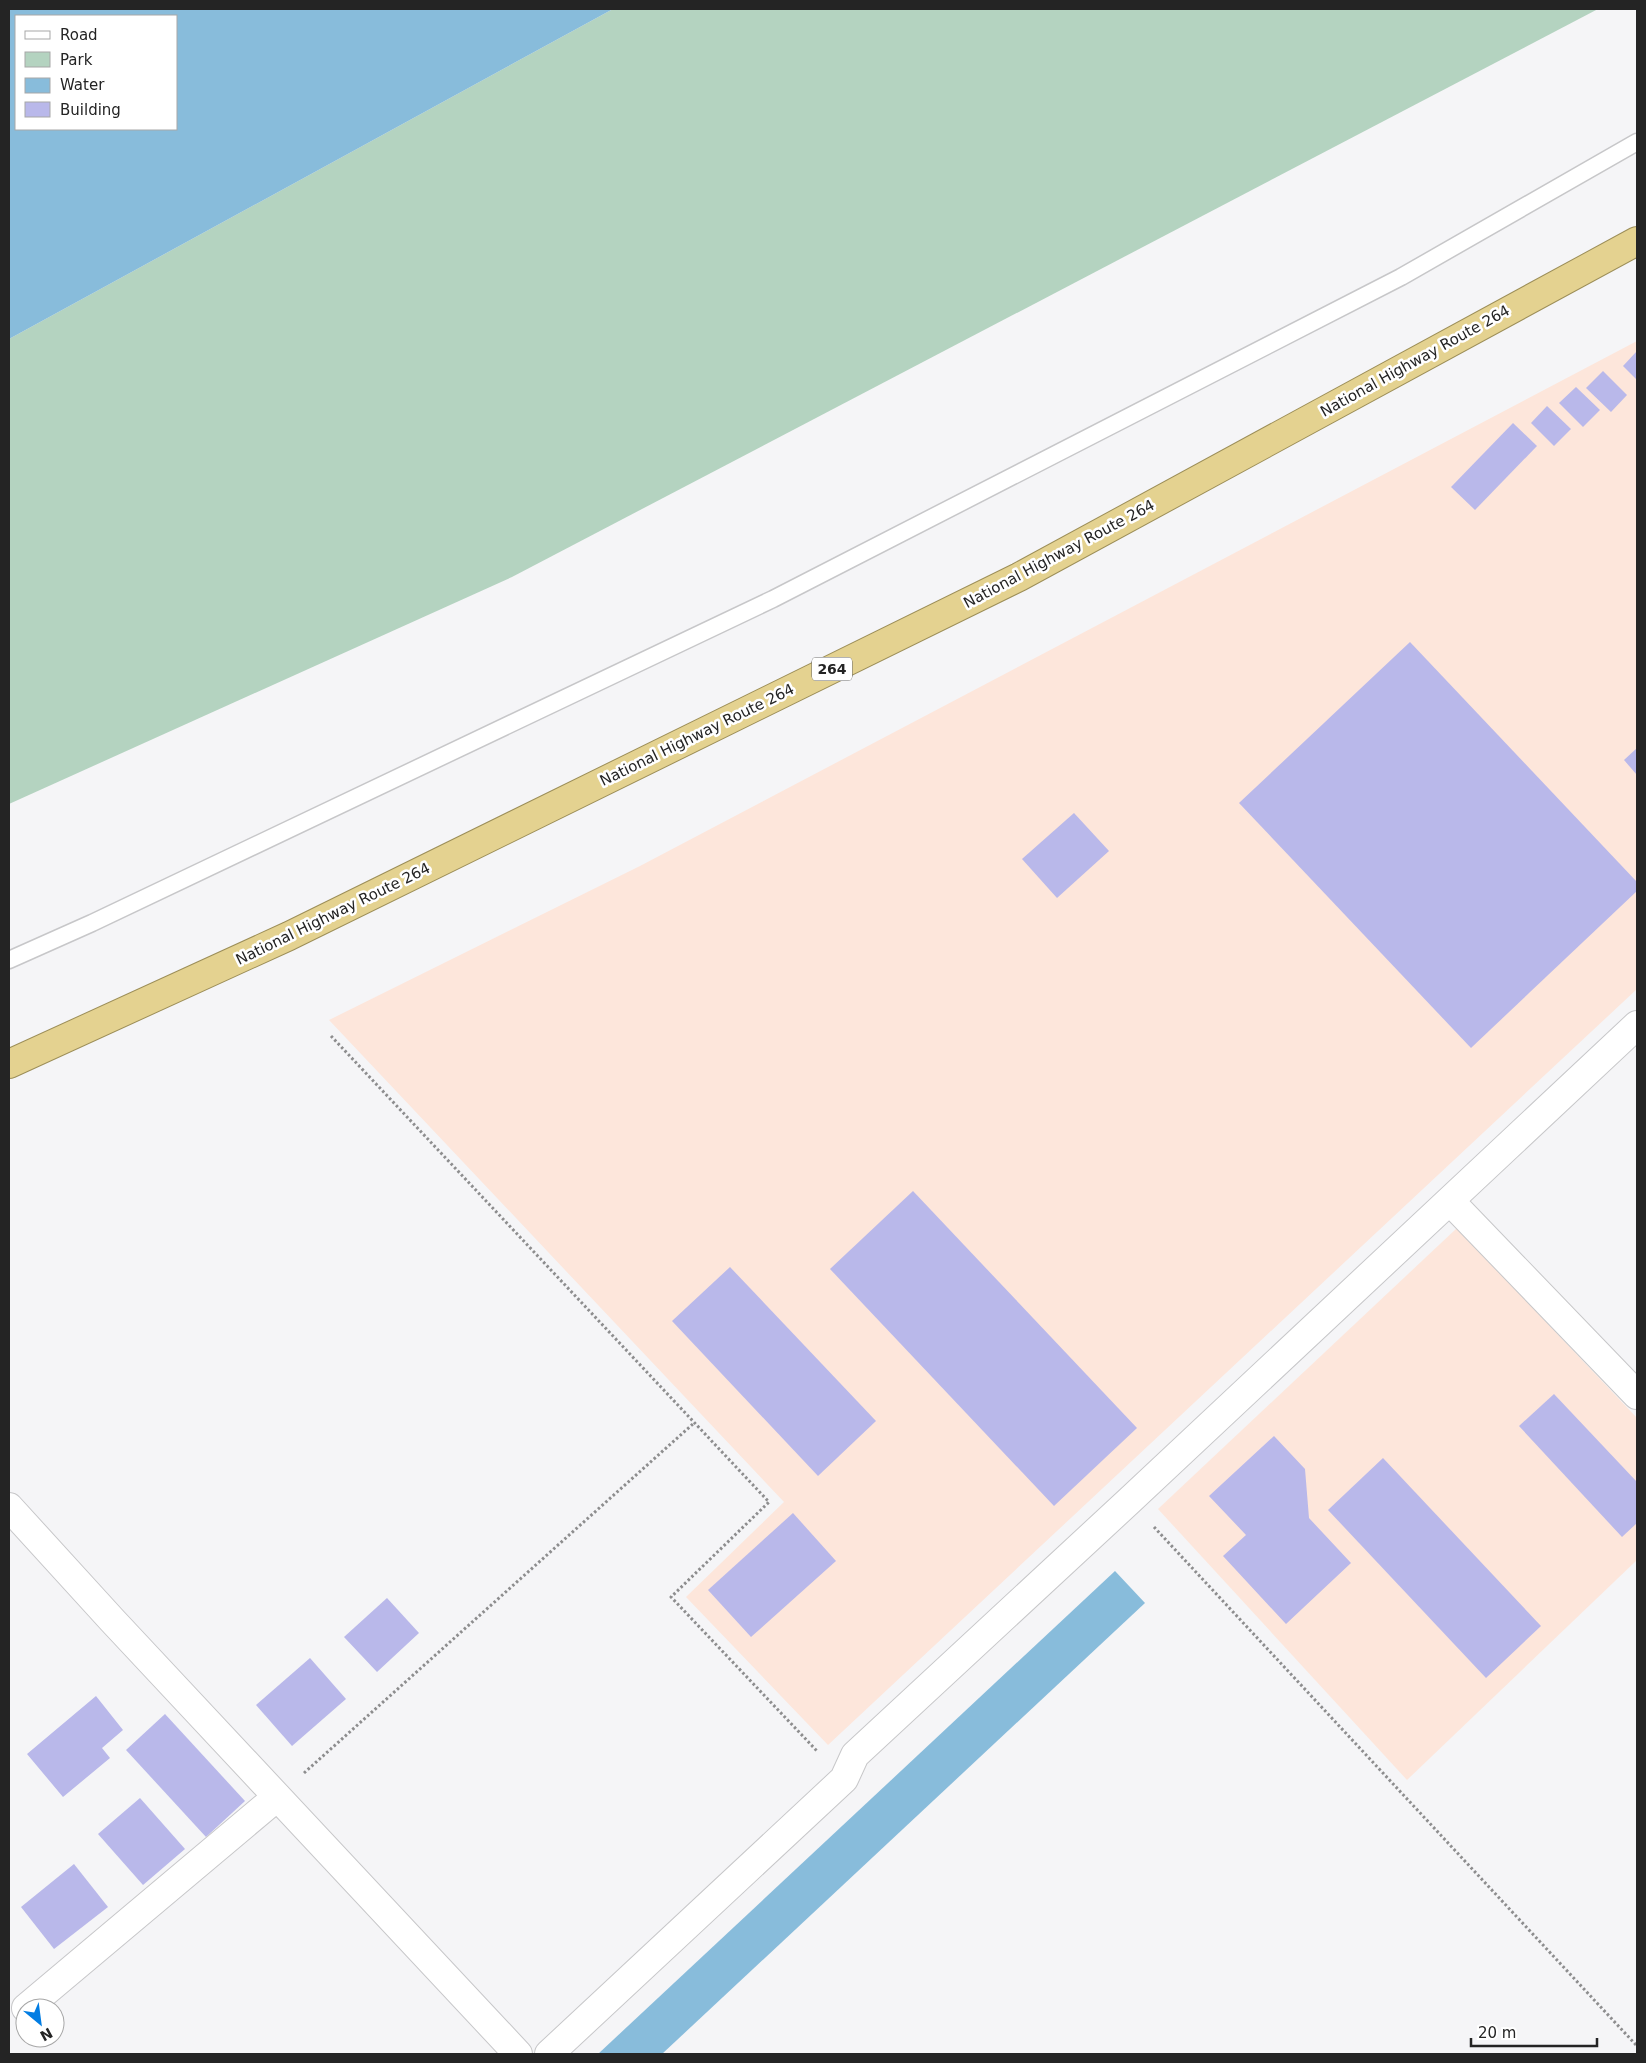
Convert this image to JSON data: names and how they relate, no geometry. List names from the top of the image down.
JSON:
{
  "streets": {
    "highway": ["National Highway Route 264", "264"]
  },
  "legend": [
    "Road",
    "Park",
    "Water",
    "Building"
  ],
  "scale_bar": "20 m",
  "north": "bottom right"
}
